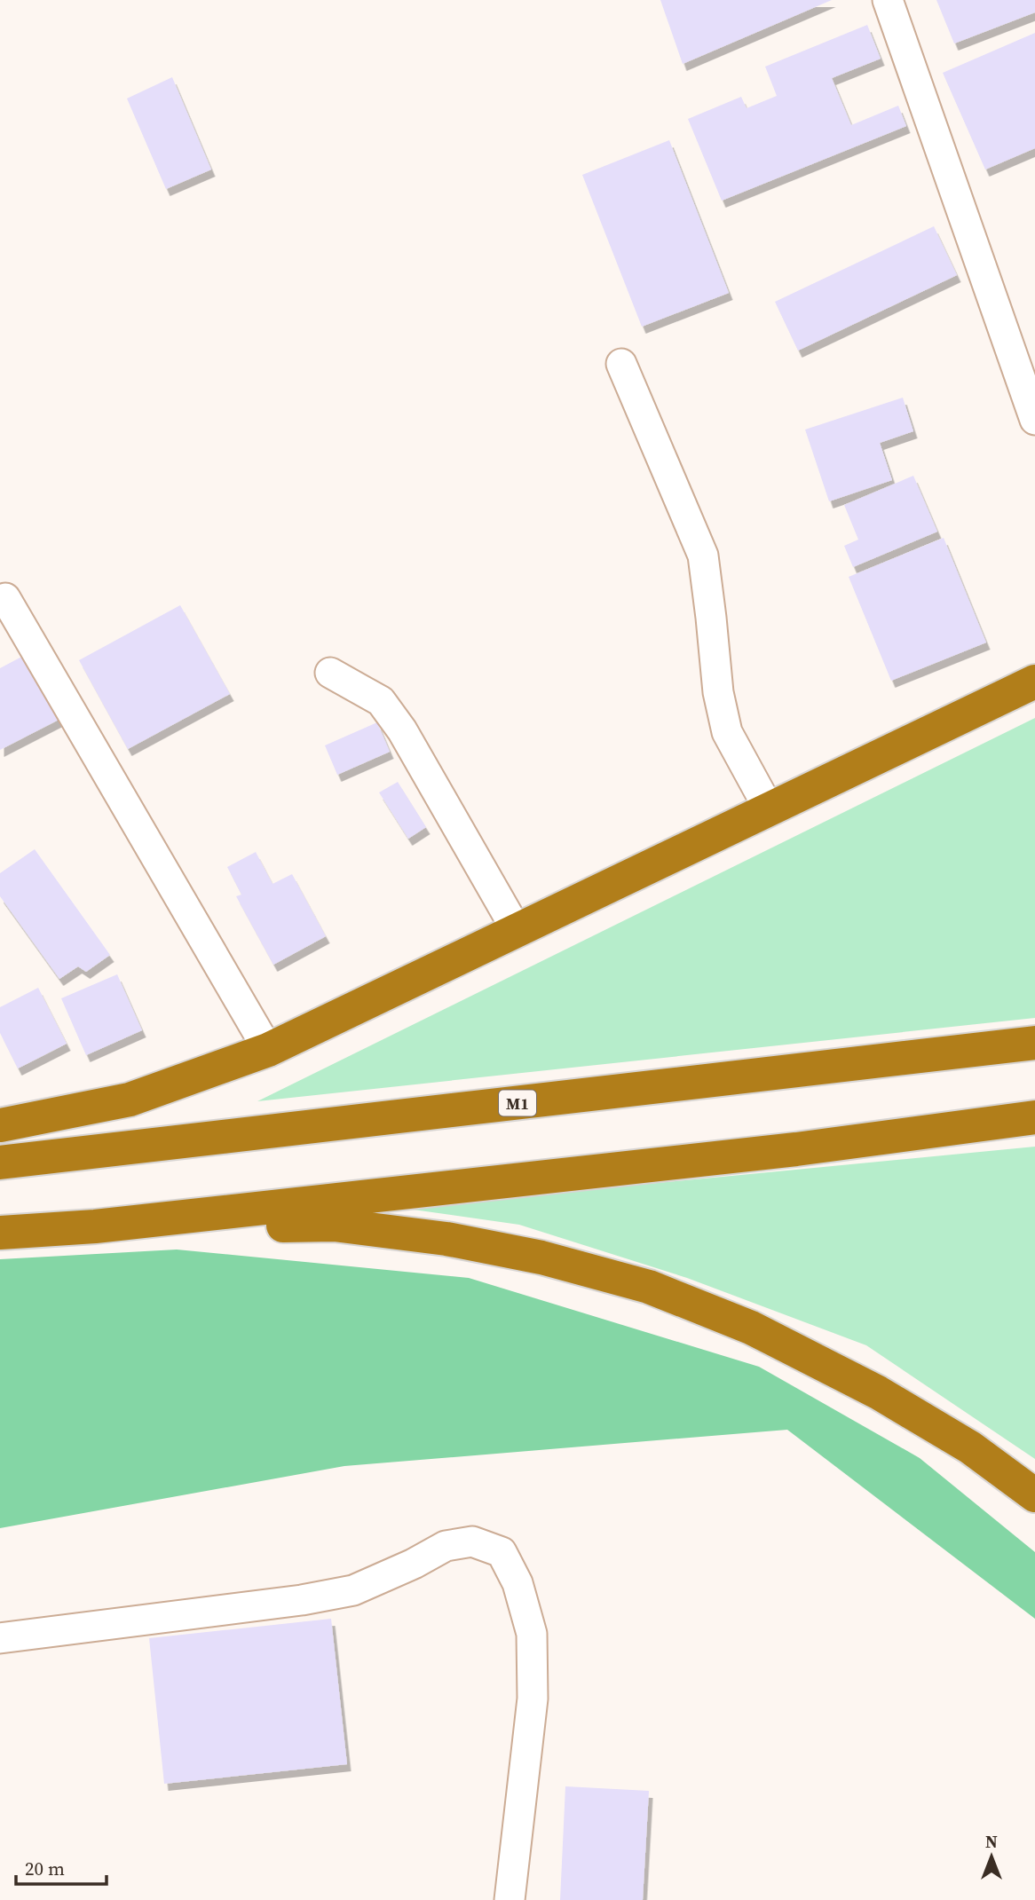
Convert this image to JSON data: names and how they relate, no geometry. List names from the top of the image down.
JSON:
{
  "streets": {
    "highway": ["M1"]
  },
  "scale_bar": "20 m",
  "north": "top"
}
